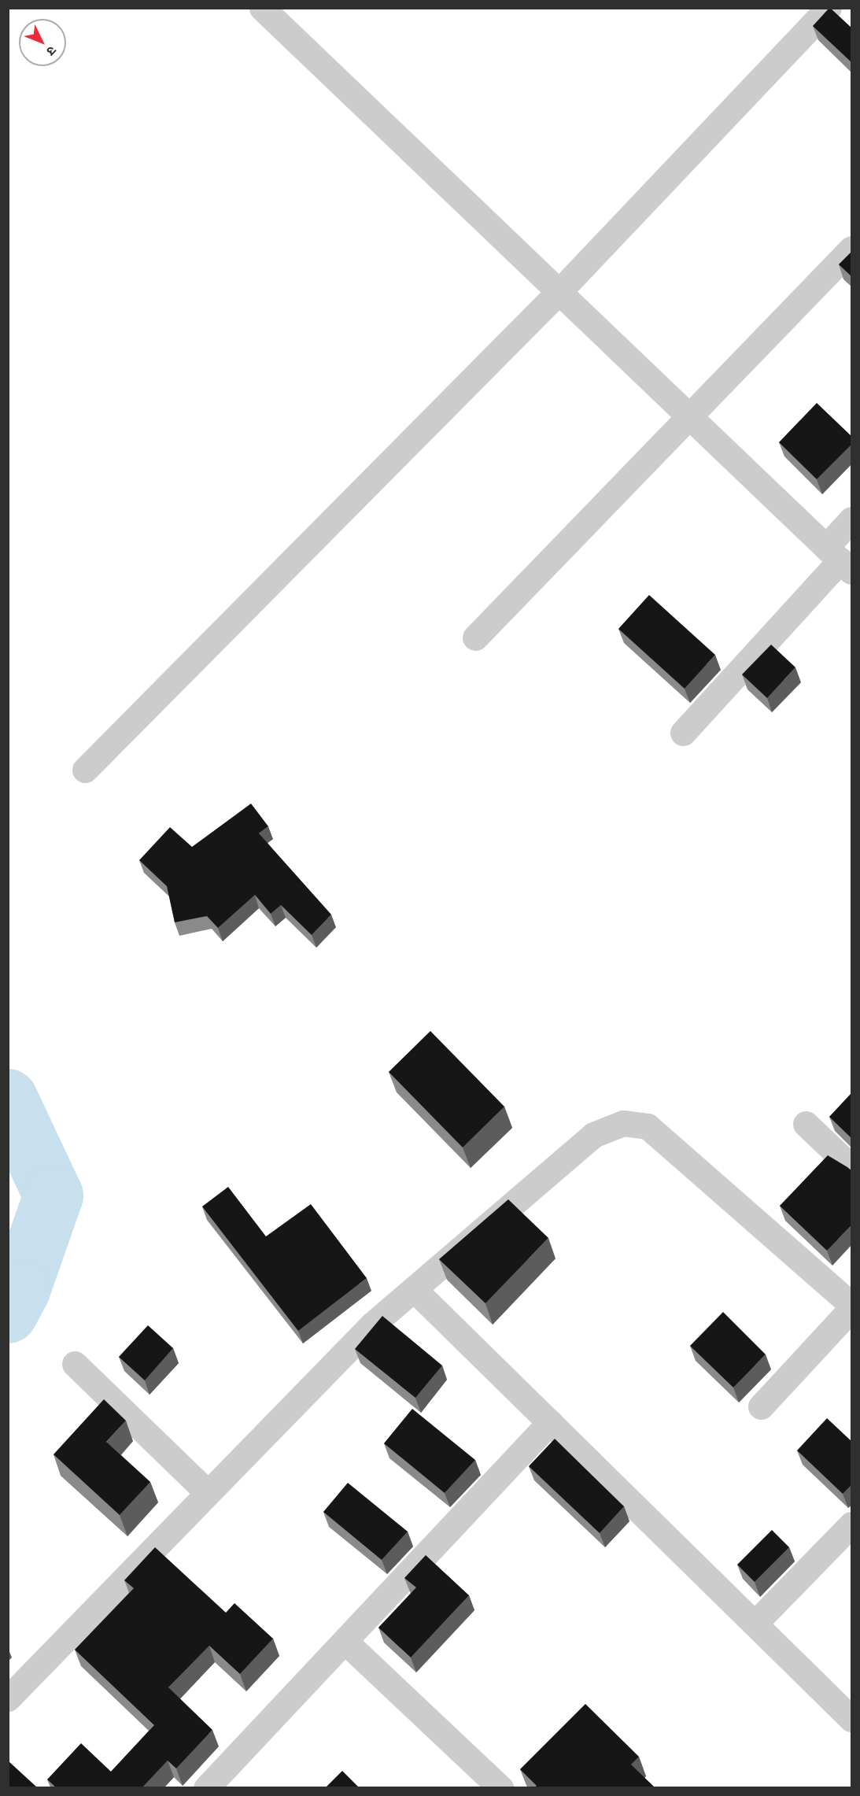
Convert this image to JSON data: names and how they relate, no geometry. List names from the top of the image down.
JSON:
{
  "north": "bottom right"
}
